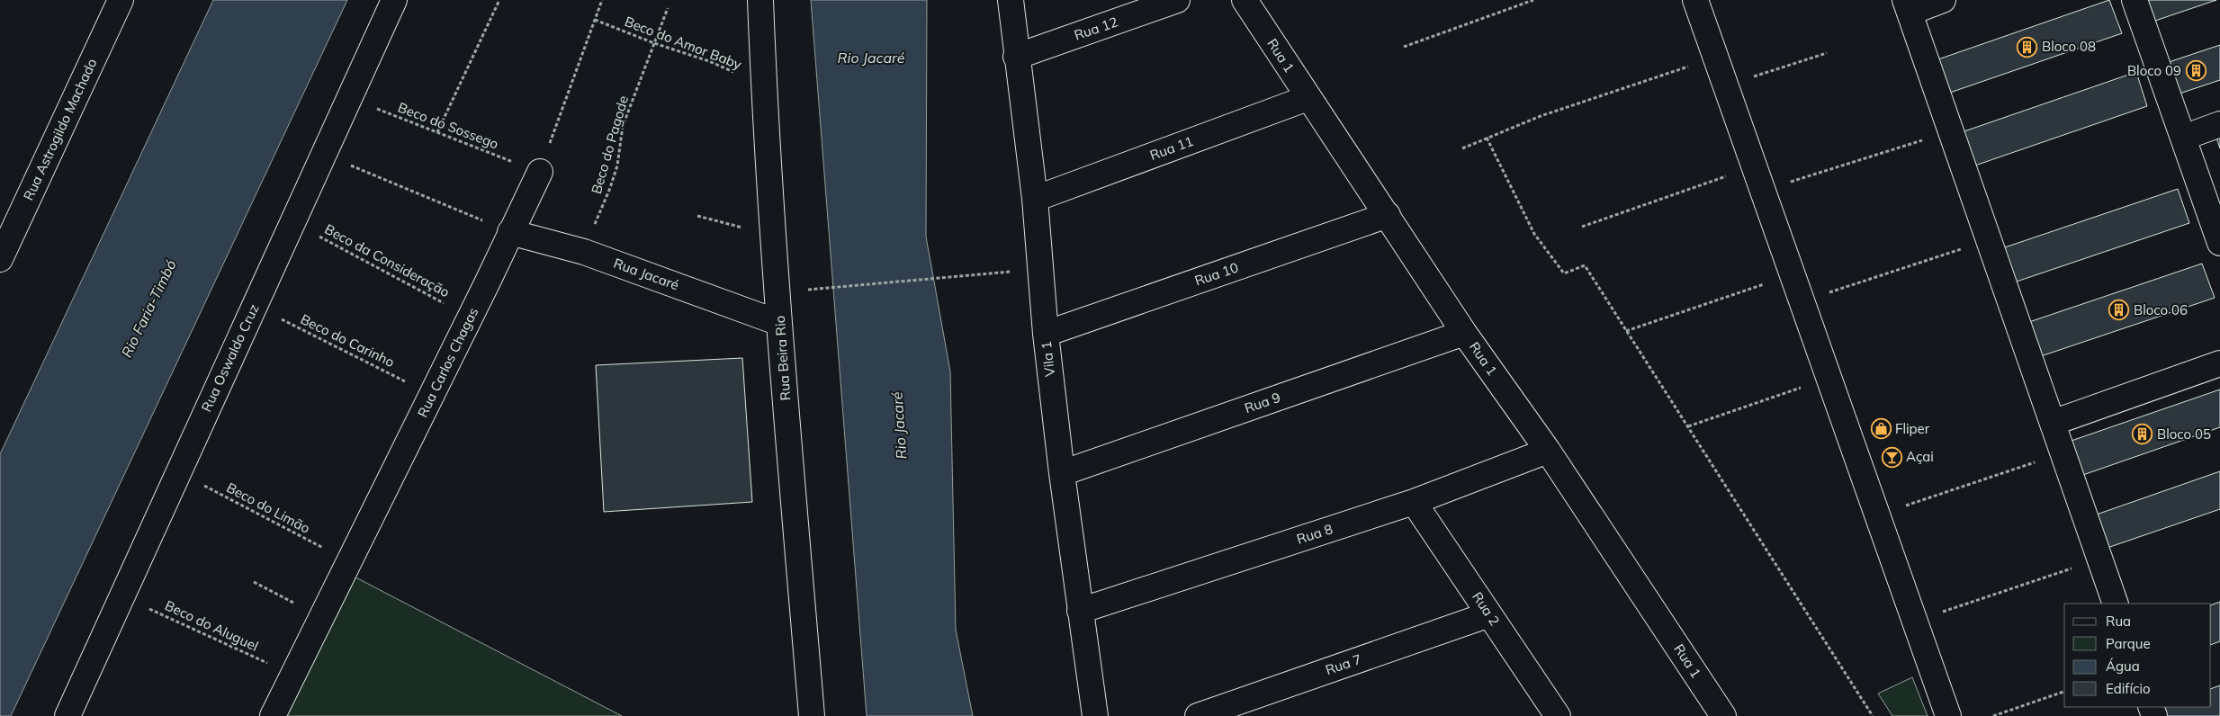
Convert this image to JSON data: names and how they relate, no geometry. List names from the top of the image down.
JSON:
{
  "streets": {
    "street": [
      "Rua 12",
      "Rua 1",
      "Rua Astrogildo Machado",
      "Rua 11",
      "Rua Jacaré",
      "Rua 10",
      "Rua Oswaldo Cruz",
      "Rua Beira Rio",
      "Vila 1",
      "Rua Carlos Chagas",
      "Rua 9",
      "Rua 8",
      "Rua 2",
      "Rua 7"
    ],
    "path": [
      "Beco do Amor Baby",
      "Beco do Sossego",
      "Beco do Pagode",
      "Beco da Consideração",
      "Beco do Carinho",
      "Beco do Limão",
      "Beco do Aluguel"
    ]
  },
  "crossings": [
    ["Rua 12", "Vila 1"],
    ["Beco do Amor Baby", "Beco do Pagode"],
    ["Beco do Amor Baby", "Rua Beira Rio"],
    ["Rua 1", "Rua 11"],
    ["Rua 1", "Rua 10"],
    ["Rua 1", "Rua 9"],
    ["Rua 1", "Rua 8"],
    ["Beco do Sossego", "Rua Oswaldo Cruz"],
    ["Beco do Sossego", "Rua Carlos Chagas"],
    ["Beco do Pagode", "Rua Jacaré"],
    ["Rua 11", "Vila 1"],
    ["Beco da Consideração", "Rua Oswaldo Cruz"],
    ["Beco da Consideração", "Rua Carlos Chagas"],
    ["Rua Jacaré", "Rua Beira Rio"],
    ["Rua Jacaré", "Rua Carlos Chagas"],
    ["Rua 10", "Vila 1"],
    ["Beco do Carinho", "Rua Oswaldo Cruz"],
    ["Beco do Carinho", "Rua Carlos Chagas"],
    ["Rua Oswaldo Cruz", "Beco do Limão"],
    ["Rua Oswaldo Cruz", "Beco do Aluguel"],
    ["Vila 1", "Rua 9"],
    ["Vila 1", "Rua 8"],
    ["Rua Carlos Chagas", "Beco do Limão"],
    ["Rua Carlos Chagas", "Beco do Aluguel"],
    ["Rua 8", "Rua 2"],
    ["Rua 2", "Rua 7"]
  ],
  "water": ["Rio Jacaré", "Rio Faria-Timbó"],
  "places": {
    "building": [
      "Bloco 08",
      "Bloco 09",
      "Bloco 06",
      "Bloco 05"
    ],
    "shop": ["Fliper"],
    "bar": ["Açai"]
  },
  "legend": [
    "Rua",
    "Parque",
    "Água",
    "Edifício"
  ]
}
